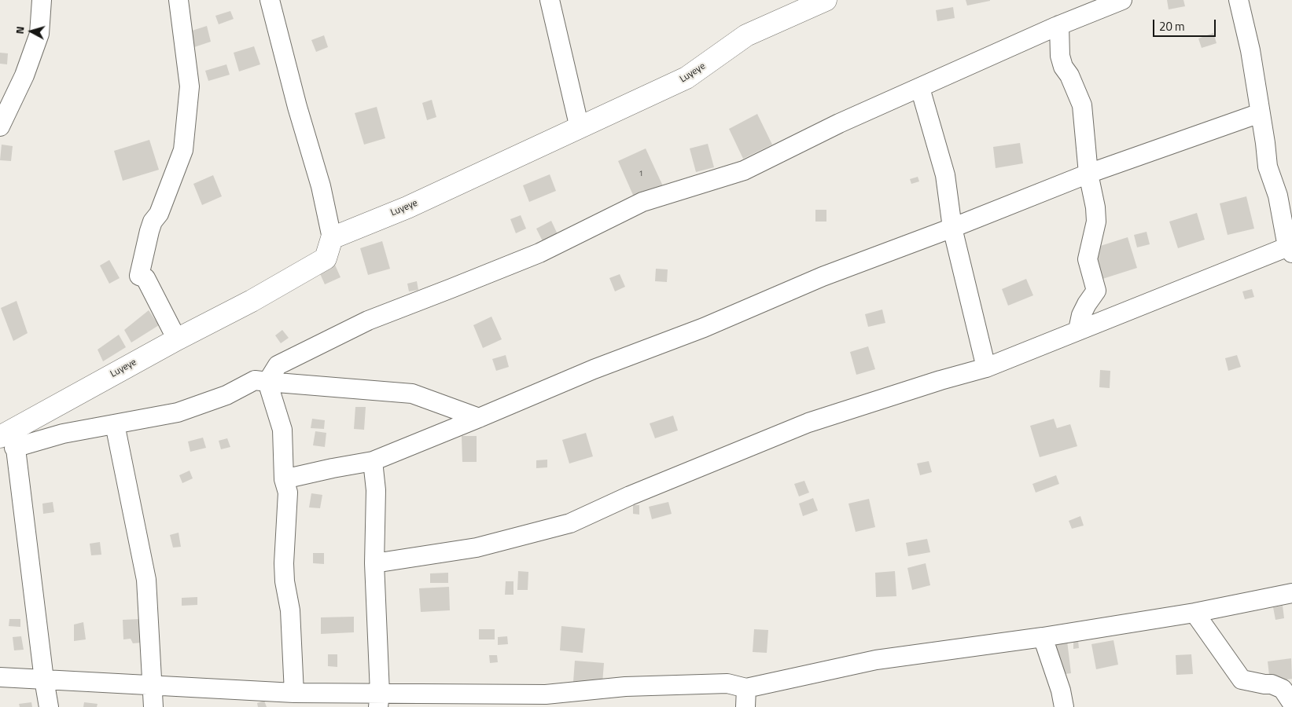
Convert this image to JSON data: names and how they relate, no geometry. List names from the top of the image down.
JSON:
{
  "streets": {
    "street": ["Luyeye"]
  },
  "house_numbers": ["1"],
  "scale_bar": "20 m",
  "north": "left"
}
